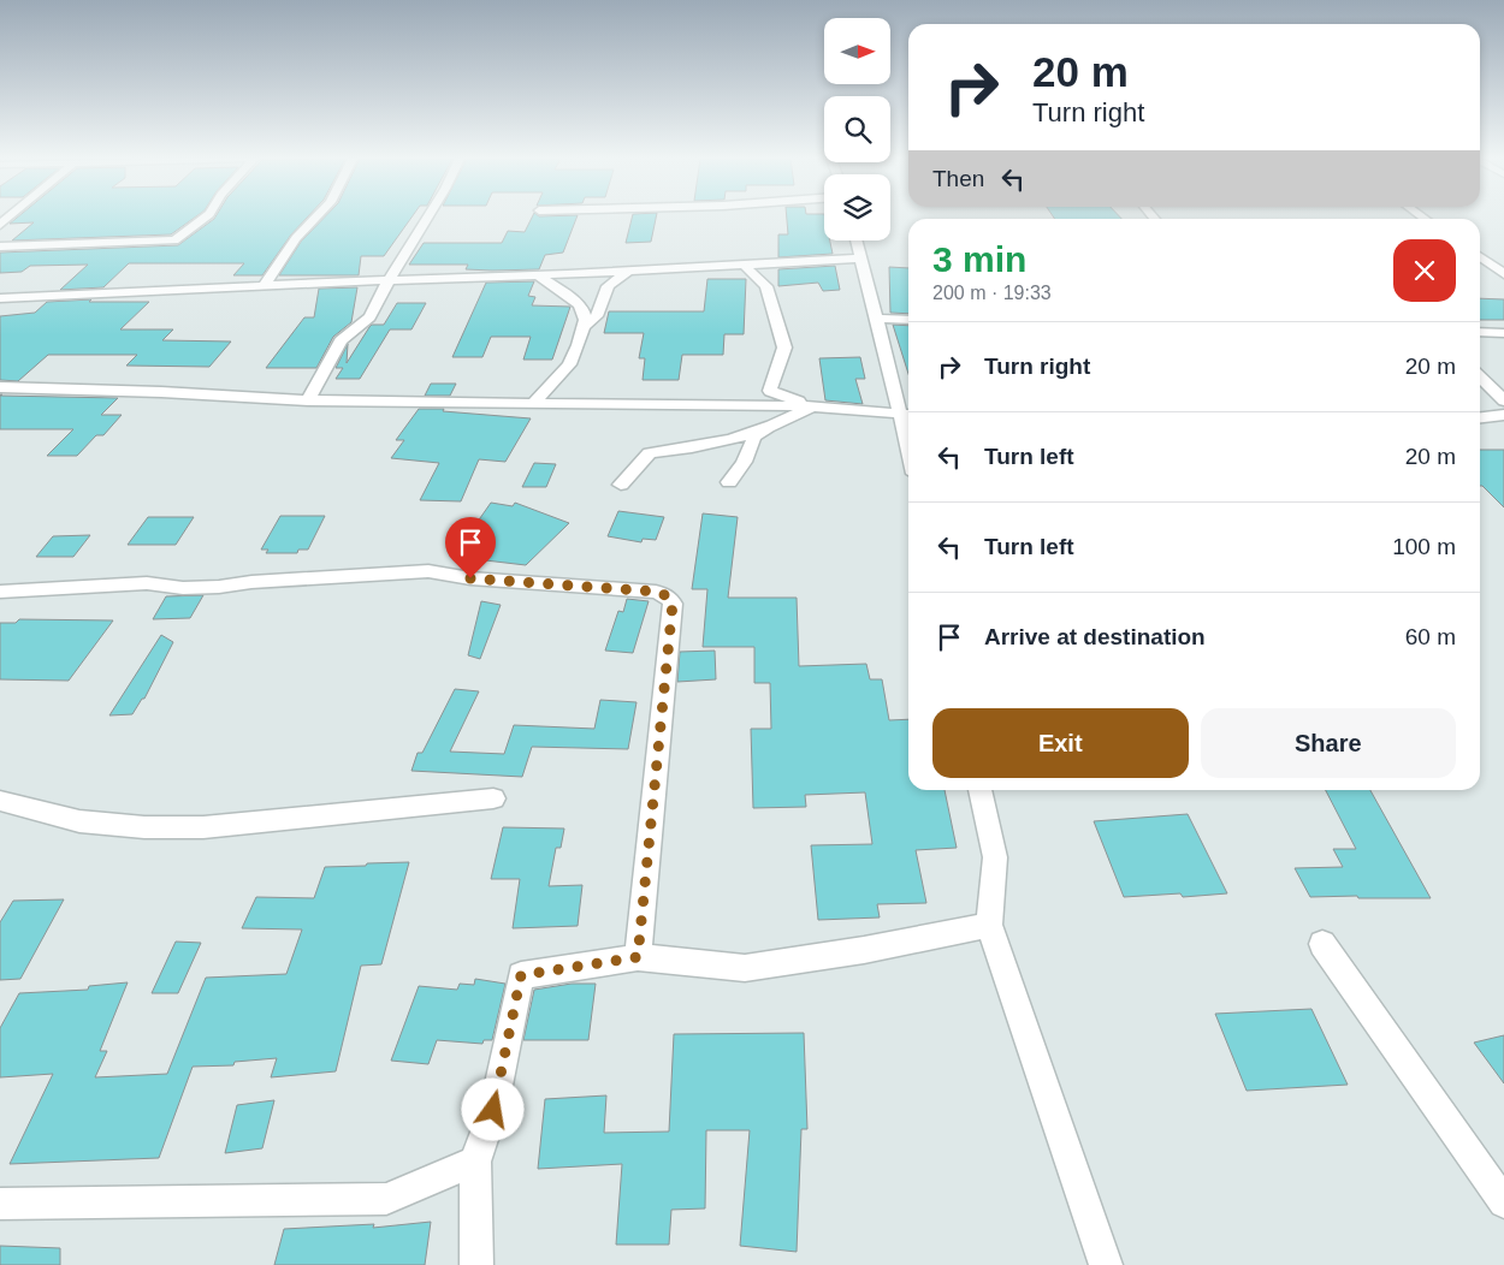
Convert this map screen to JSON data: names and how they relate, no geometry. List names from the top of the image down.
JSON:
{
  "north": "right",
  "page": {
    "turn": ["20 m", "Turn right"],
    "then": "Then",
    "heading": ["3 min", "200 m · 19:33"],
    "list": [
      {
        "name": "Turn right",
        "value": "20 m"
      },
      {
        "name": "Turn left",
        "value": "20 m"
      },
      {
        "name": "Turn left",
        "value": "100 m"
      },
      {
        "name": "Arrive at destination",
        "value": "60 m"
      }
    ],
    "buttons": ["Exit", "Share"]
  }
}
